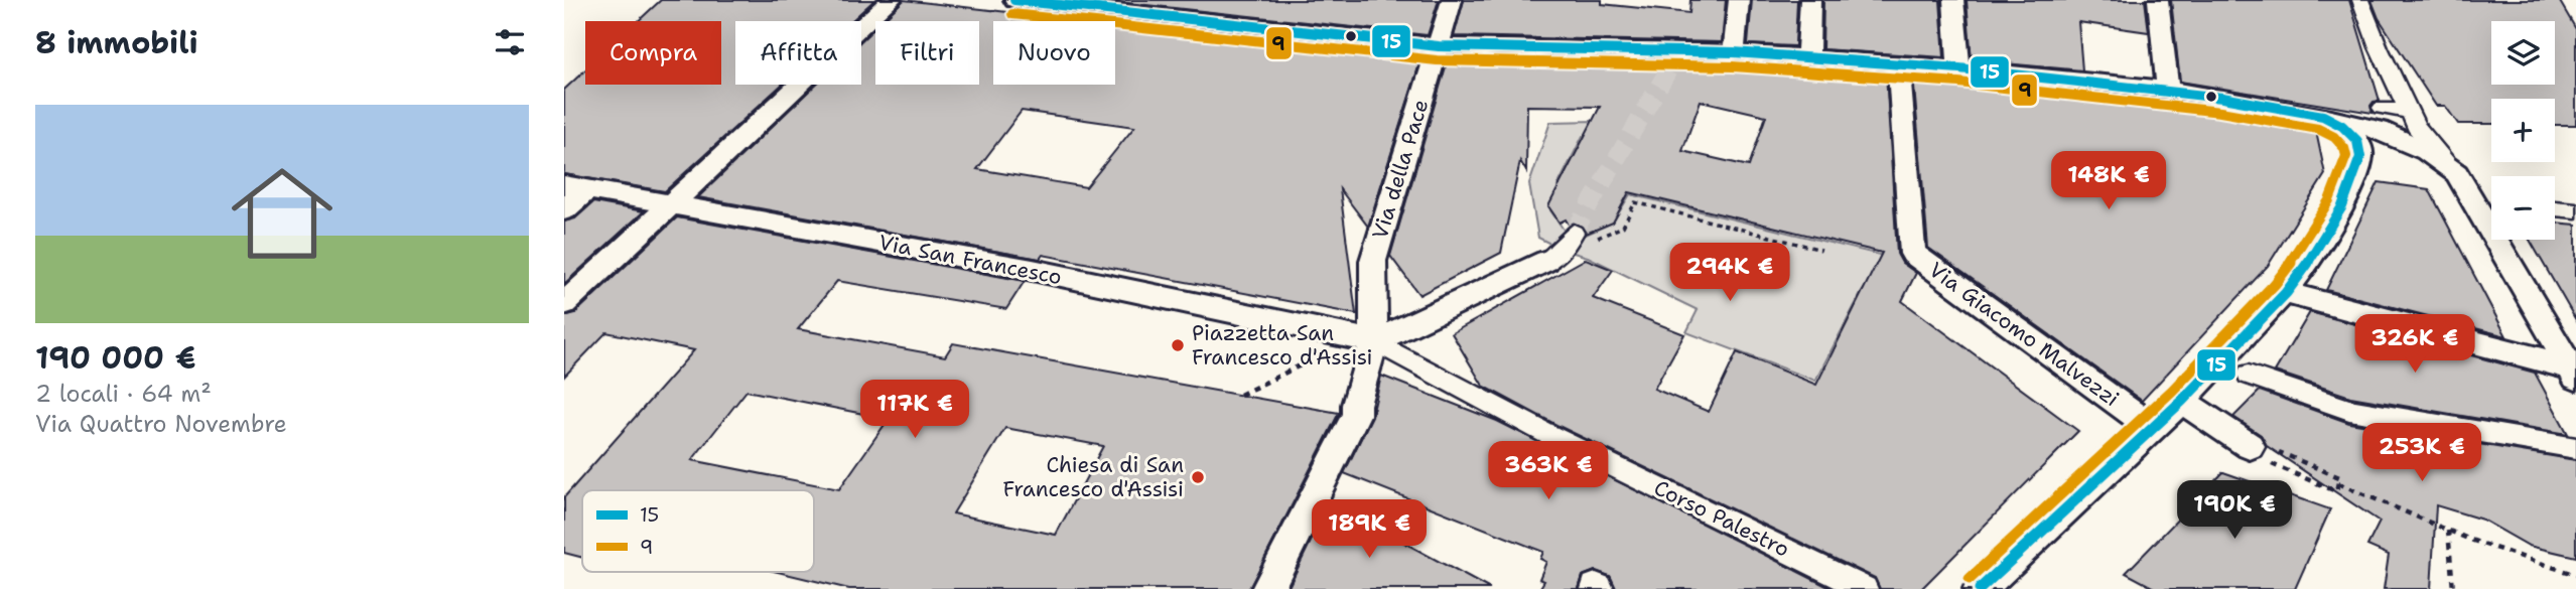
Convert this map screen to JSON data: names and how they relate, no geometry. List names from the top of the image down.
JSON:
{
  "streets": {
    "street": [
      "Via della Pace",
      "Via San Francesco",
      "Via Giacomo Malvezzi",
      "Corso Palestro"
    ]
  },
  "crossings": [
    ["Via della Pace", "Via San Francesco"],
    ["Via della Pace", "Corso Palestro"],
    ["Via San Francesco", "Corso Palestro"]
  ],
  "places": ["Piazzetta San Francesco d'Assisi", "Chiesa di San Francesco d'Assisi"],
  "lines": ["transit line 15", "transit line 9"],
  "legend": ["15", "9"],
  "page": {
    "heading": "8 immobili",
    "map_buttons": ["+", "−"],
    "chip": [
      "Compra",
      "Affitta",
      "Filtri",
      "Nuovo"
    ],
    "list": [
      {
        "name": "190 000 €",
        "note": "2 locali · 64 m² · Via Quattro Novembre"
      }
    ],
    "price": [
      "148K €",
      "294K €",
      "326K €",
      "117K €",
      "253K €",
      "363K €",
      "190K €",
      "189K €"
    ]
  }
}
